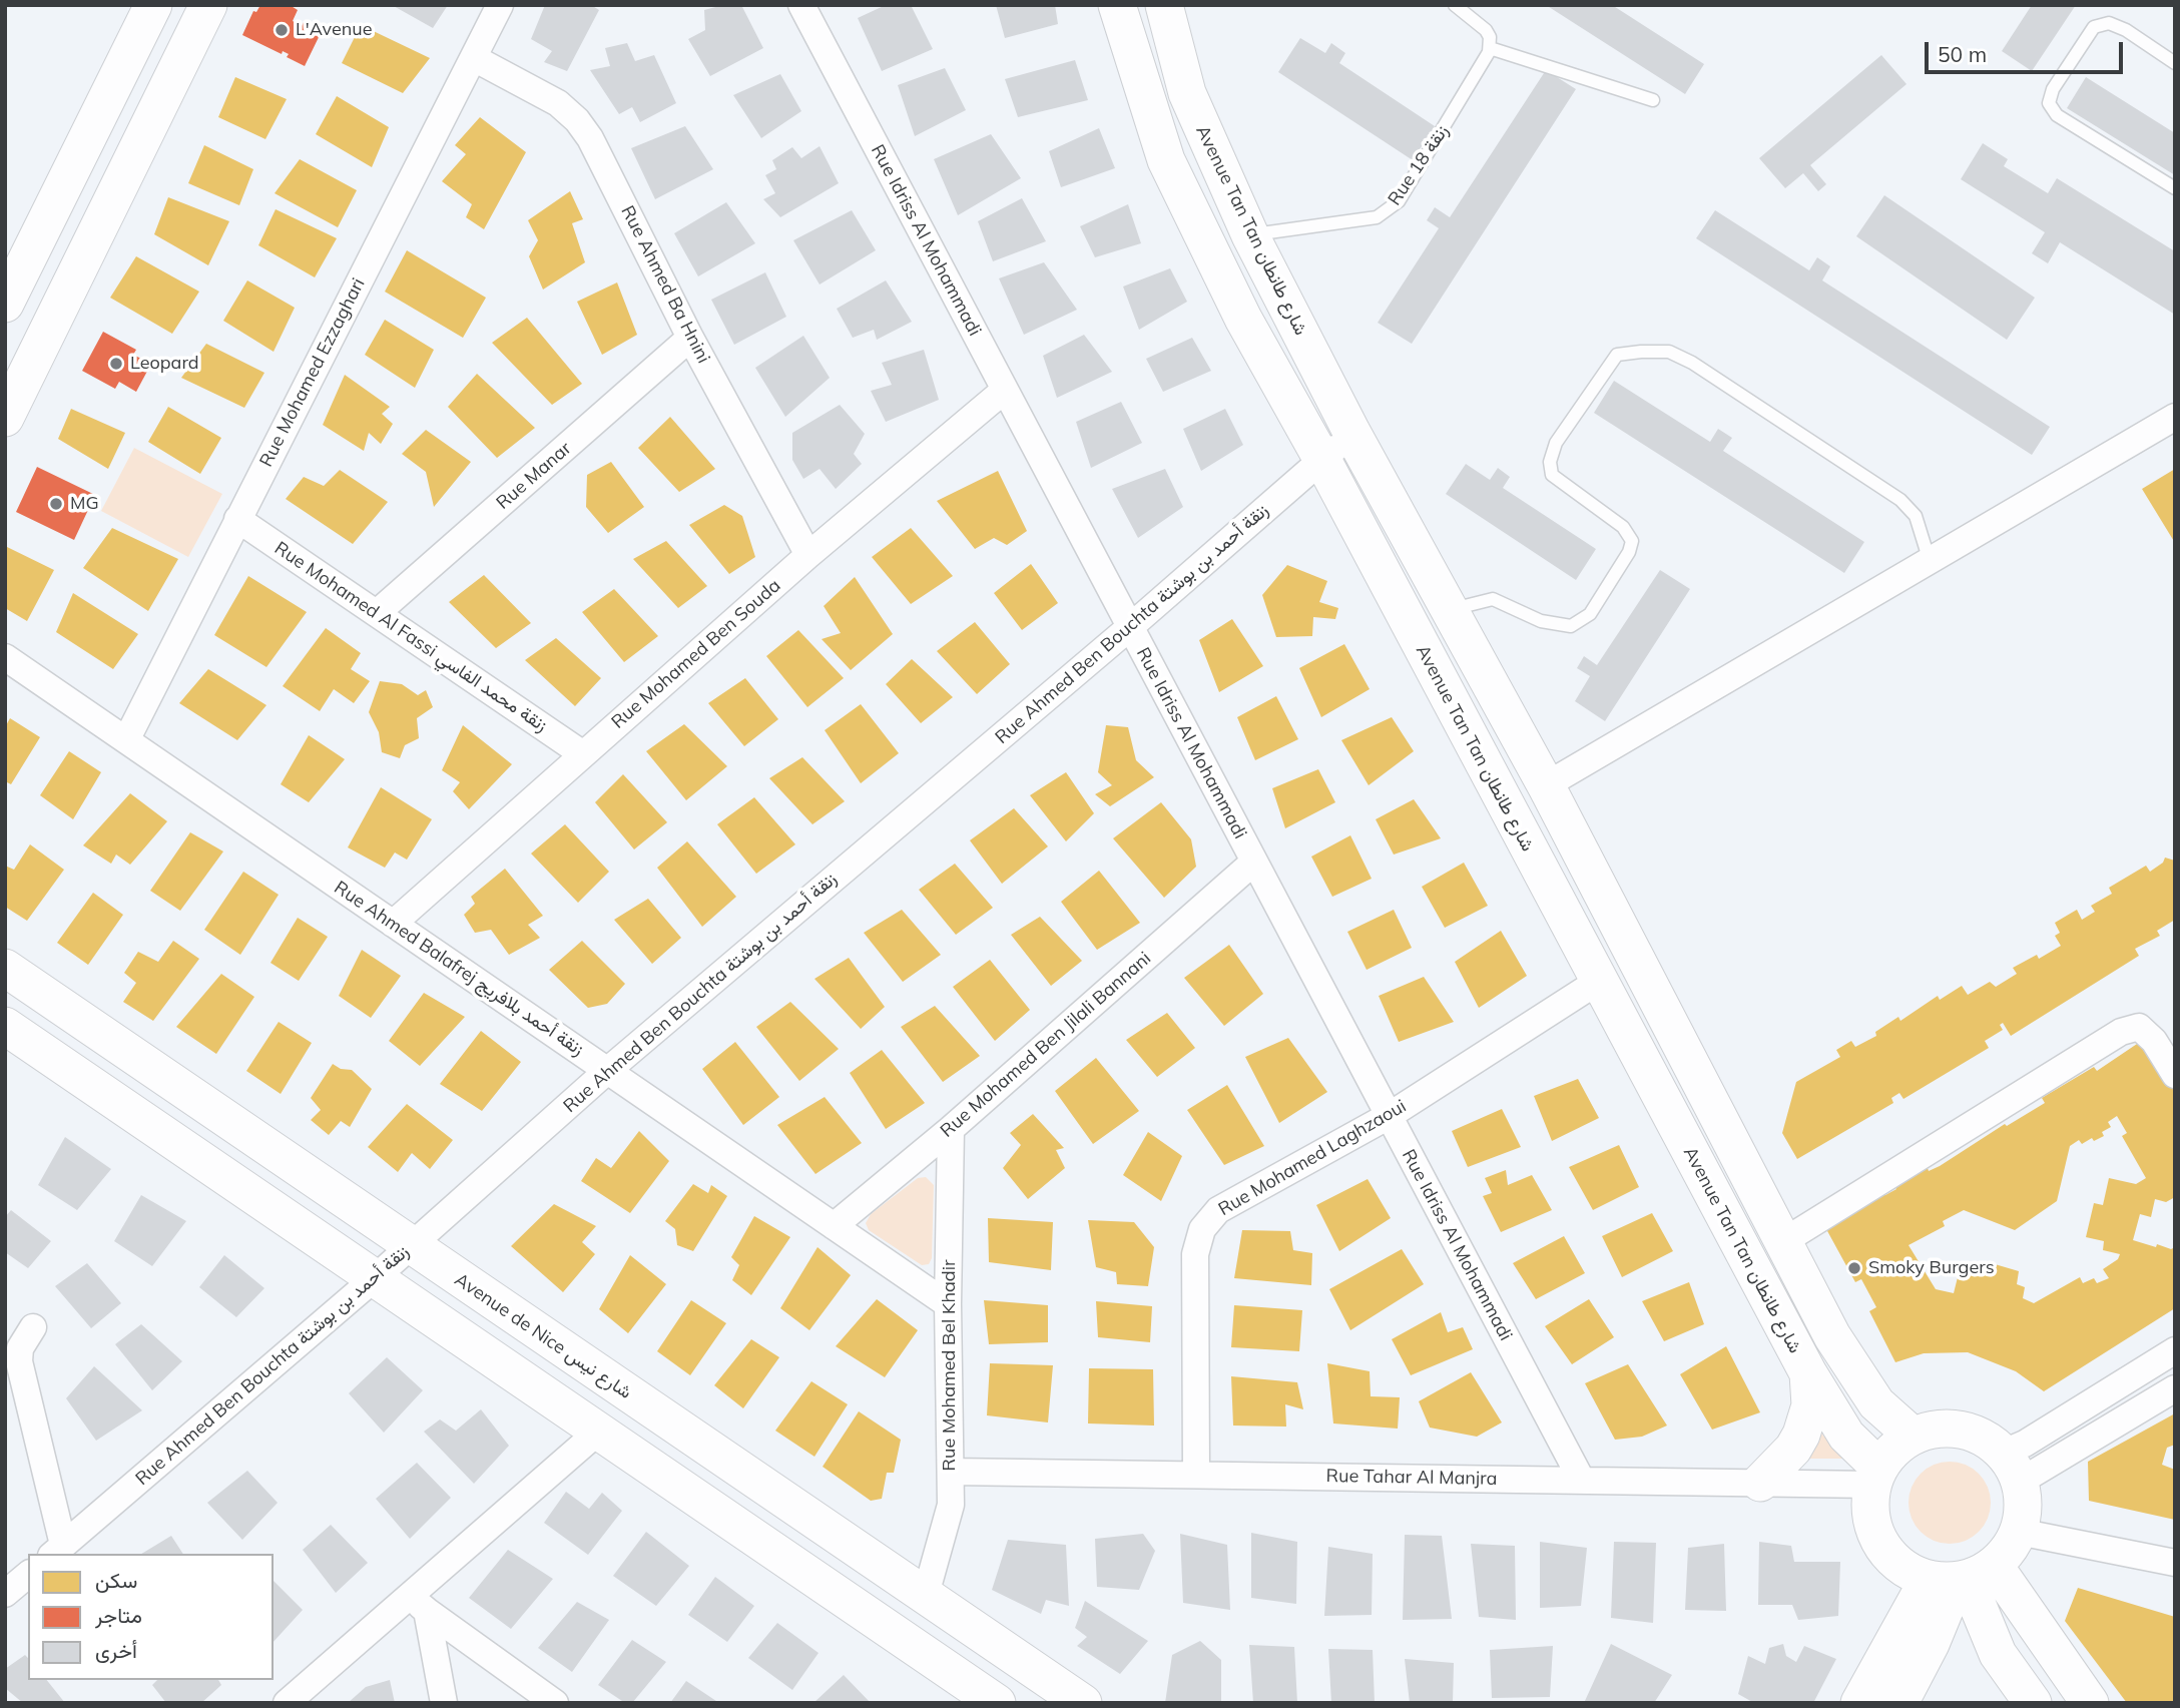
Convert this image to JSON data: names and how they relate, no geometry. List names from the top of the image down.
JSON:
{
  "streets": {
    "main road": ["Avenue Tan Tan شارع طانطان", "Avenue de Nice شارع نيس"],
    "street": [
      "Rue Idriss Al Mohammadi",
      "Rue Ahmed Ba Hnini",
      "Rue Mohamed Ezzaghari",
      "Rue Manar",
      "Rue Ahmed Ben Bouchta زنقة أحمد بن بوشتة",
      "Rue Mohamed Al Fassi زنقة محمد الفاسي",
      "Rue Mohamed Ben Souda",
      "Rue Ahmed Balafrej زنقة أحمد بلافريج",
      "Rue Mohamed Ben Jilali Bannani",
      "Rue Mohamed Laghzaoui",
      "Rue Mohamed Bel Khadir",
      "Rue Tahar Al Manjra"
    ],
    "lane": ["Rue 18 زنقة"]
  },
  "crossings": [
    ["Rue 18 زنقة", "Avenue Tan Tan شارع طانطان"],
    ["Avenue Tan Tan شارع طانطان", "Rue Ahmed Ben Bouchta زنقة أحمد بن بوشتة"],
    ["Avenue Tan Tan شارع طانطان", "Rue Mohamed Laghzaoui"],
    ["Avenue Tan Tan شارع طانطان", "Rue Tahar Al Manjra"],
    ["Rue Idriss Al Mohammadi", "Rue Ahmed Ben Bouchta زنقة أحمد بن بوشتة"],
    ["Rue Idriss Al Mohammadi", "Rue Mohamed Ben Souda"],
    ["Rue Idriss Al Mohammadi", "Rue Mohamed Ben Jilali Bannani"],
    ["Rue Idriss Al Mohammadi", "Rue Mohamed Laghzaoui"],
    ["Rue Idriss Al Mohammadi", "Rue Tahar Al Manjra"],
    ["Rue Ahmed Ba Hnini", "Rue Mohamed Ezzaghari"],
    ["Rue Ahmed Ba Hnini", "Rue Manar"],
    ["Rue Ahmed Ba Hnini", "Rue Mohamed Ben Souda"],
    ["Rue Mohamed Ezzaghari", "Rue Mohamed Al Fassi زنقة محمد الفاسي"],
    ["Rue Mohamed Ezzaghari", "Rue Ahmed Balafrej زنقة أحمد بلافريج"],
    ["Rue Manar", "Rue Mohamed Al Fassi زنقة محمد الفاسي"],
    ["Rue Ahmed Ben Bouchta زنقة أحمد بن بوشتة", "Rue Ahmed Balafrej زنقة أحمد بلافريج"],
    ["Rue Ahmed Ben Bouchta زنقة أحمد بن بوشتة", "Avenue de Nice شارع نيس"],
    ["Rue Mohamed Al Fassi زنقة محمد الفاسي", "Rue Mohamed Ben Souda"],
    ["Rue Mohamed Ben Souda", "Rue Ahmed Balafrej زنقة أحمد بلافريج"],
    ["Rue Ahmed Balafrej زنقة أحمد بلافريج", "Rue Mohamed Ben Jilali Bannani"],
    ["Rue Ahmed Balafrej زنقة أحمد بلافريج", "Rue Mohamed Bel Khadir"],
    ["Rue Mohamed Ben Jilali Bannani", "Rue Mohamed Bel Khadir"],
    ["Rue Mohamed Laghzaoui", "Rue Tahar Al Manjra"],
    ["Avenue de Nice شارع نيس", "Rue Mohamed Bel Khadir"],
    ["Rue Mohamed Bel Khadir", "Rue Tahar Al Manjra"]
  ],
  "places": [
    "L'Avenue",
    "Leopard",
    "MG",
    "Smoky Burgers"
  ],
  "legend": ["سكن", "متاجر", "أخرى"],
  "scale_bar": "50 m"
}
